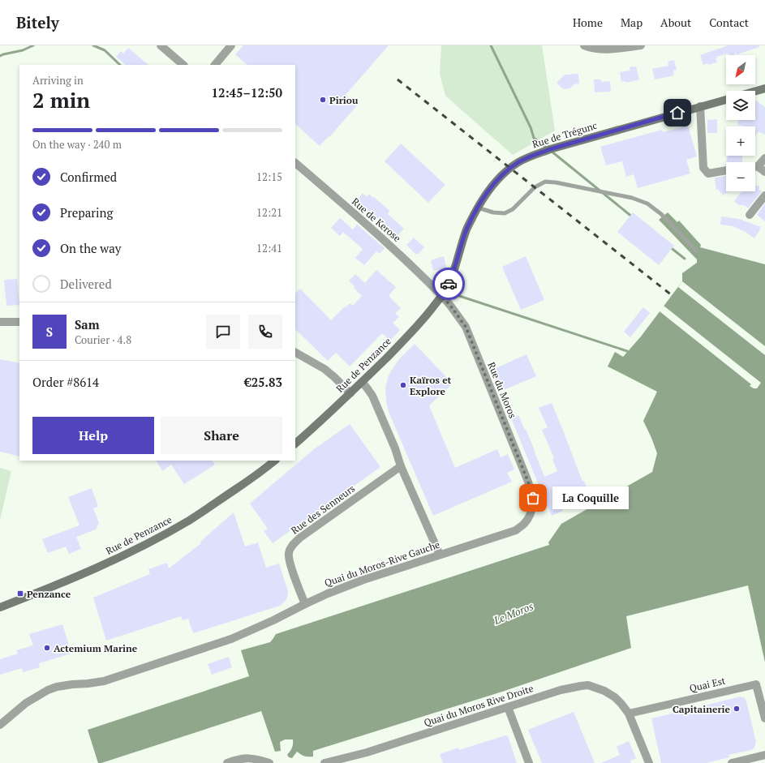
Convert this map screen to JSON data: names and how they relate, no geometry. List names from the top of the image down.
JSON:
{
  "streets": {
    "main road": ["Rue de Trégunc", "Rue de Penzance"],
    "street": [
      "Rue de Kerose",
      "Rue du Moros",
      "Rue des Senneurs",
      "Quai du Moros-Rive Gauche",
      "Quai Est",
      "Quai du Moros Rive Droite"
    ]
  },
  "crossings": [
    ["Rue de Trégunc", "Rue de Kerose"],
    ["Rue de Trégunc", "Rue de Penzance"],
    ["Rue de Trégunc", "Rue du Moros"],
    ["Rue de Kerose", "Rue de Penzance"],
    ["Rue de Kerose", "Rue du Moros"],
    ["Rue de Penzance", "Rue du Moros"],
    ["Rue du Moros", "Quai du Moros-Rive Gauche"],
    ["Rue des Senneurs", "Quai du Moros-Rive Gauche"],
    ["Quai Est", "Quai du Moros Rive Droite"]
  ],
  "water": ["Le Moros"],
  "places": {
    "other": [
      "Piriou",
      "Kaïros et Explore",
      "La Coquille",
      "Actemium Marine",
      "Capitainerie"
    ],
    "transit": ["Penzance"]
  },
  "north": "bottom left",
  "page": {
    "header": "Bitely",
    "nav": [
      "Home",
      "Map",
      "About",
      "Contact"
    ],
    "map_buttons": ["+", "−"],
    "heading": ["2 min", "Arriving in", "12:45–12:50"],
    "panel": [
      "Sam",
      "Courier · 4.8",
      "Order #8614",
      "€25.83"
    ],
    "bar": "On the way · 240 m",
    "list": [
      ["Confirmed", "12:15"],
      ["Preparing", "12:21"],
      ["On the way", "12:41"],
      "Delivered"
    ],
    "round": "S",
    "buttons": ["Help", "Share"],
    "bubble": "La Coquille"
  }
}
